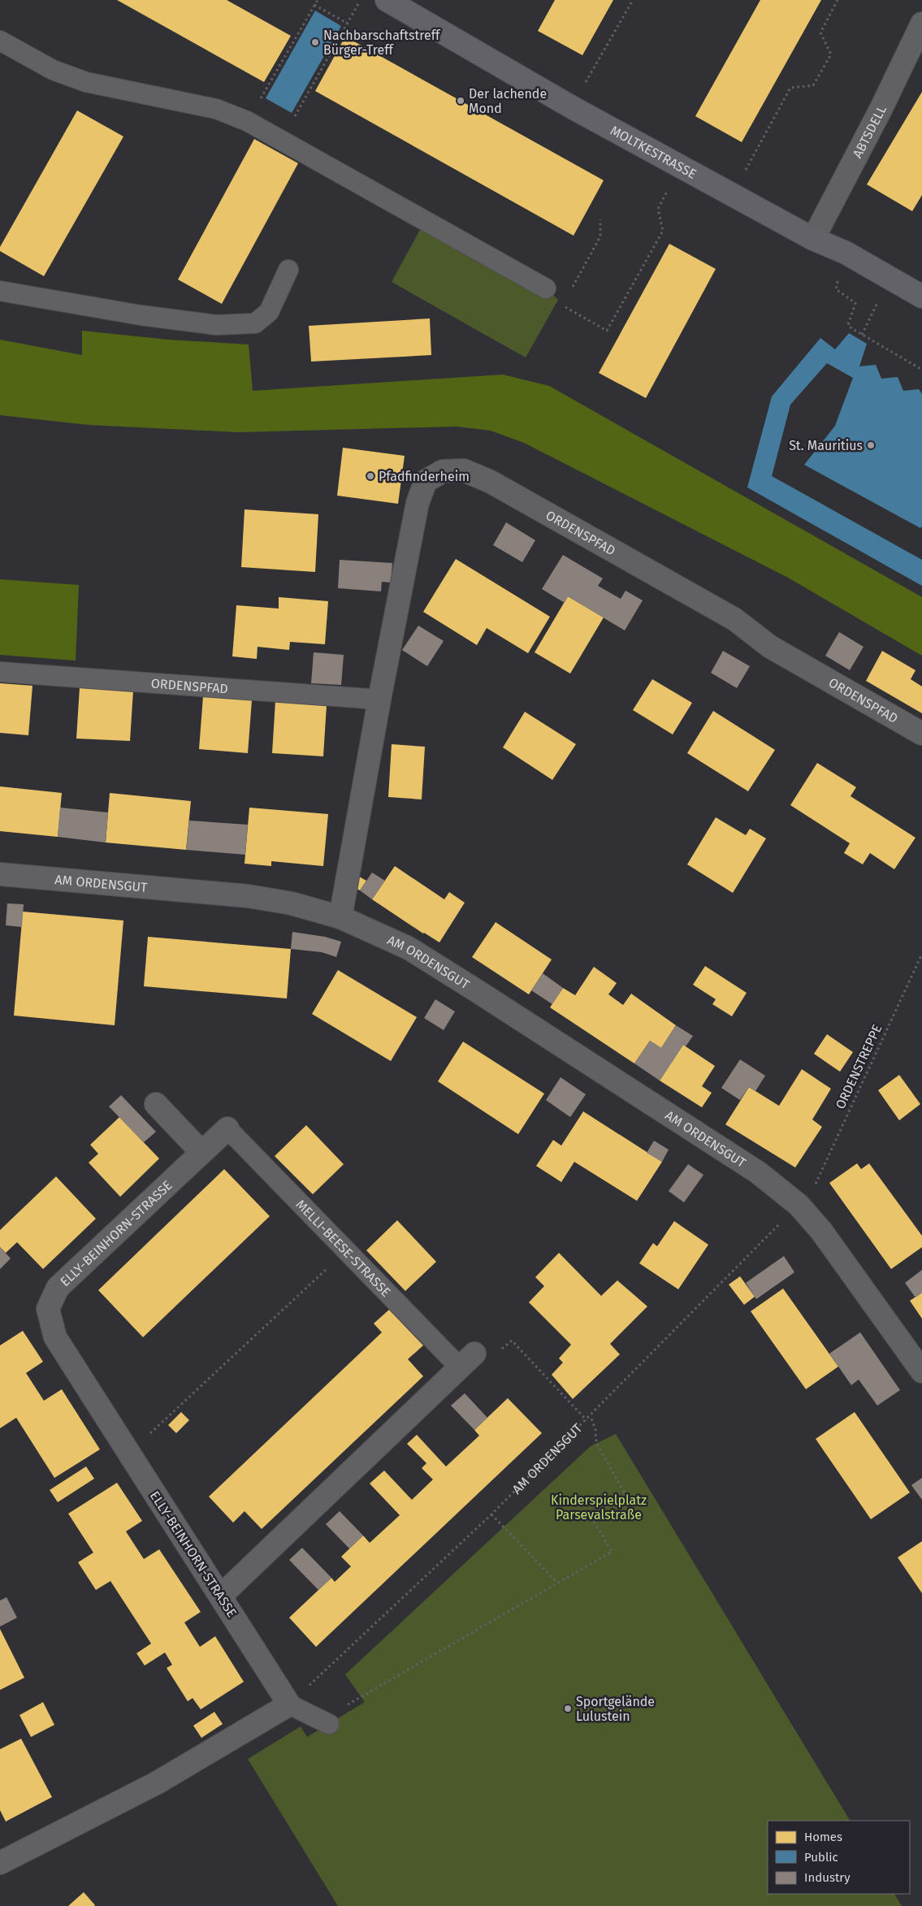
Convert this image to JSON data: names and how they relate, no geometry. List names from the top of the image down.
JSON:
{
  "streets": {
    "street": [
      "ABTSDELL",
      "MOLTKESTRASSE",
      "ORDENSPFAD",
      "AM ORDENSGUT",
      "ELLY-BEINHORN-STRASSE"
    ],
    "lane": ["MELLI-BEESE-STRASSE"],
    "path": ["ORDENSTREPPE"]
  },
  "crossings": [
    ["ABTSDELL", "MOLTKESTRASSE"],
    ["ORDENSPFAD", "AM ORDENSGUT"],
    ["AM ORDENSGUT", "ELLY-BEINHORN-STRASSE"],
    ["ELLY-BEINHORN-STRASSE", "MELLI-BEESE-STRASSE"]
  ],
  "parks": ["Kinderspielplatz Parsevalstraße"],
  "places": [
    "Nachbarschaftstreff Bürger-Treff",
    "Der lachende Mond",
    "St. Mauritius",
    "Pfadfinderheim",
    "Sportgelände Lulustein"
  ],
  "legend": ["Homes", "Public", "Industry"]
}
